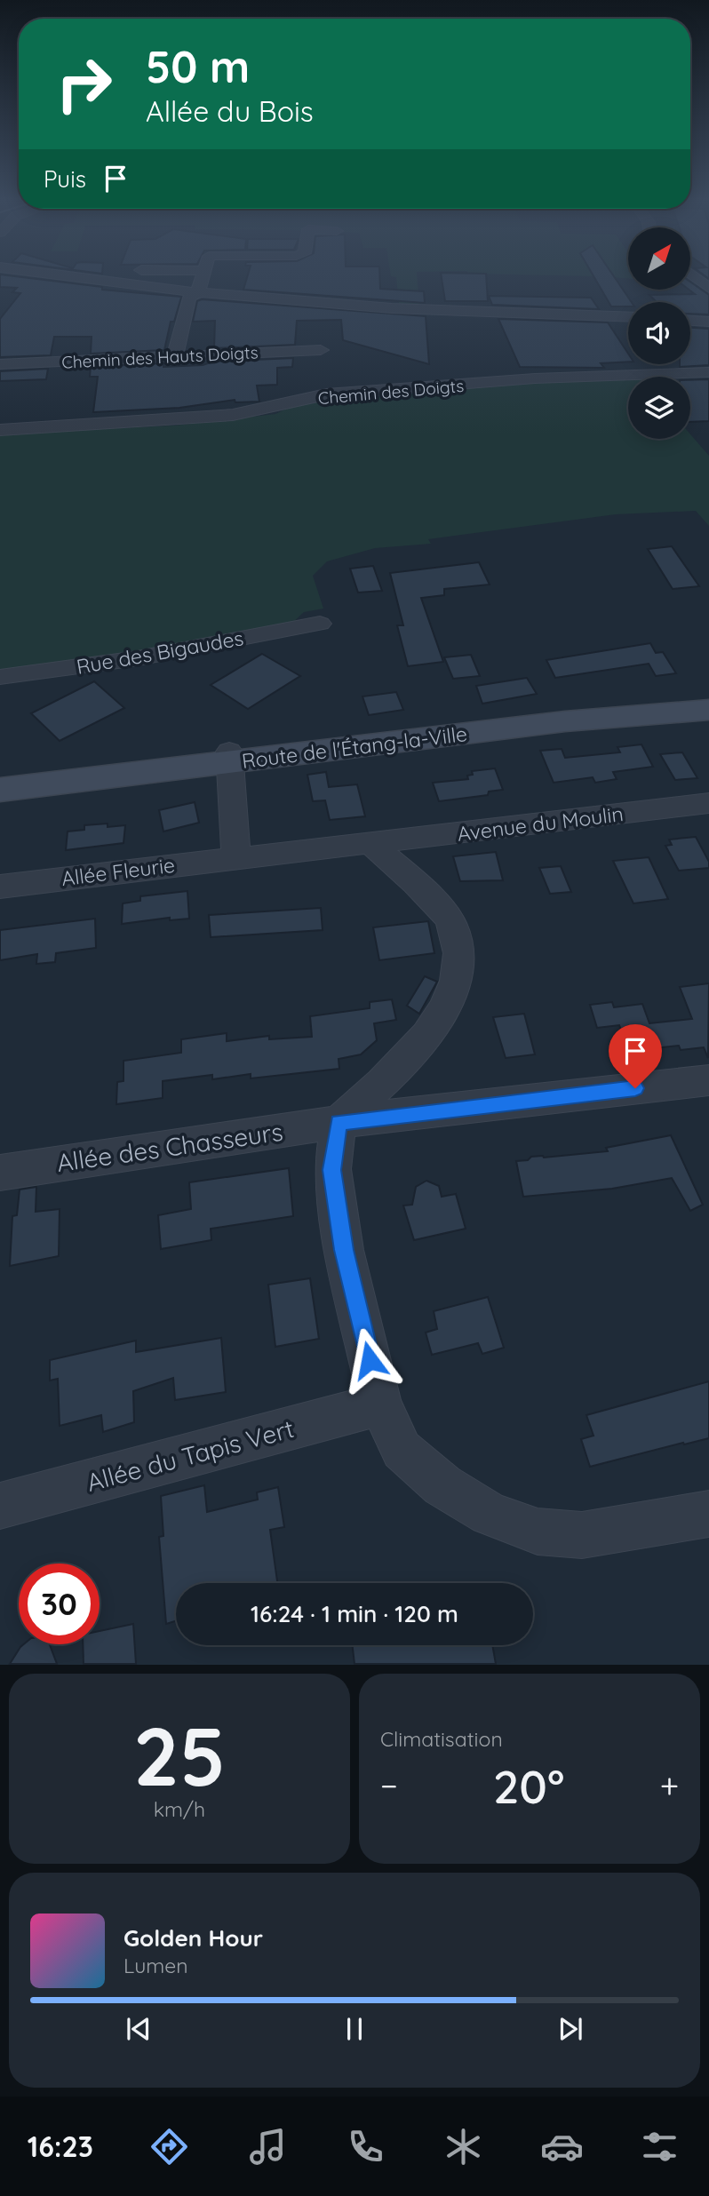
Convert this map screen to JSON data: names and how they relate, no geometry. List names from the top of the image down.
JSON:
{
  "streets": {
    "street": [
      "Chemin des Hauts Doigts",
      "Chemin des Doigts",
      "Rue des Bigaudes",
      "Route de l'Étang-la-Ville",
      "Avenue du Moulin",
      "Allée Fleurie",
      "Allée des Chasseurs",
      "Allée du Tapis Vert"
    ]
  },
  "crossings": [
    ["Avenue du Moulin", "Allée Fleurie"]
  ],
  "north": "top right",
  "page": {
    "turn": ["50 m", "Allée du Bois"],
    "then": "Puis",
    "limit": "30",
    "trip": "16:24 · 1 min · 120 m",
    "tile": [
      ["25", "km/h"],
      "Climatisation"
    ],
    "heat": ["−", "20°", "+"],
    "song": ["Golden Hour", "Lumen"],
    "tabs": "16:23"
  }
}
